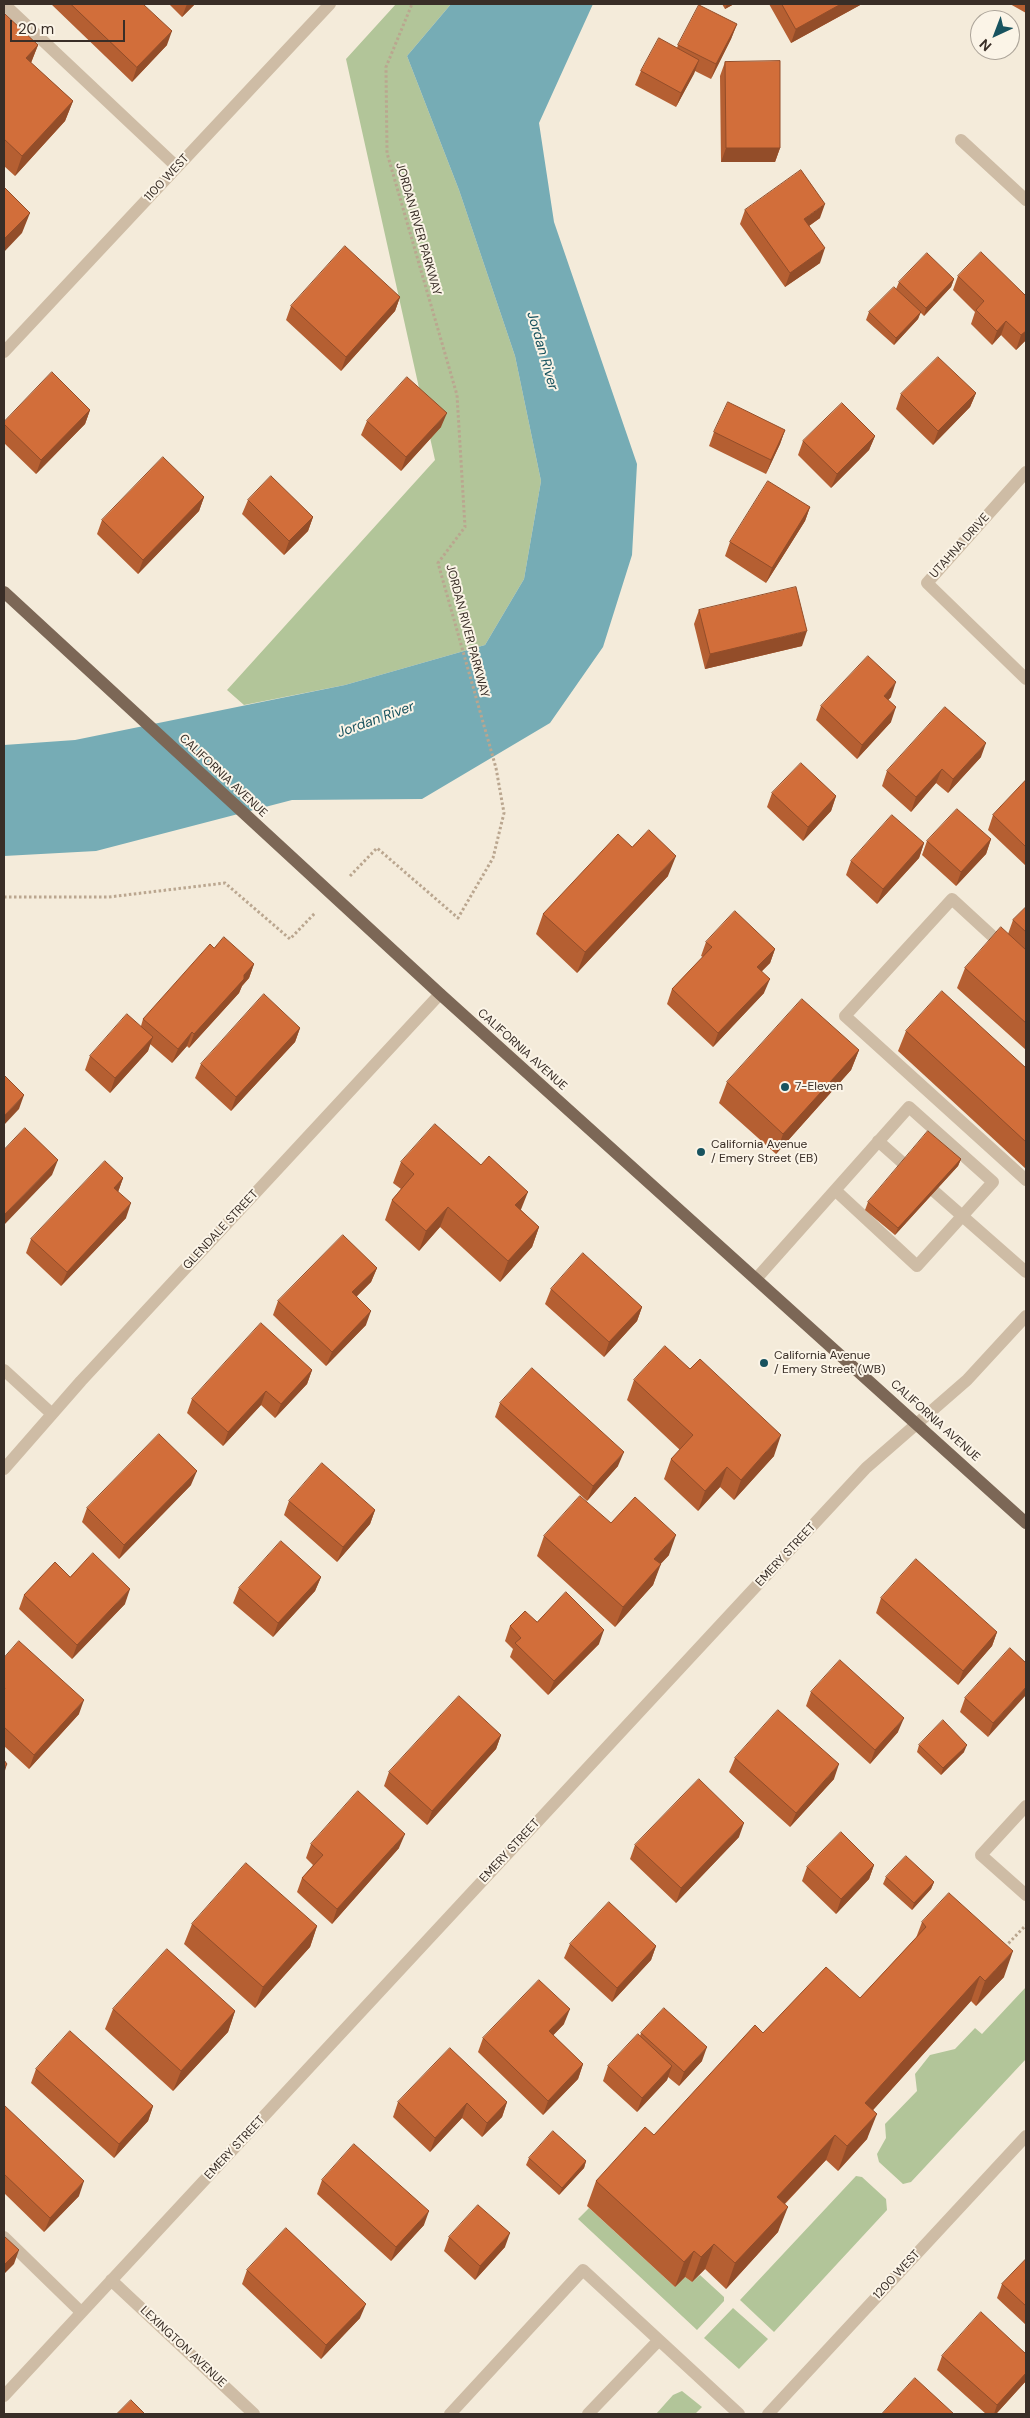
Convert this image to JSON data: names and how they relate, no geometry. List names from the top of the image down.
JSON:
{
  "streets": {
    "main road": ["CALIFORNIA AVENUE"],
    "street": [
      "1100 WEST",
      "UTAHNA DRIVE",
      "GLENDALE STREET",
      "EMERY STREET",
      "1200 WEST",
      "LEXINGTON AVENUE"
    ],
    "path": ["JORDAN RIVER PARKWAY"]
  },
  "crossings": [
    ["CALIFORNIA AVENUE", "GLENDALE STREET"],
    ["CALIFORNIA AVENUE", "EMERY STREET"],
    ["EMERY STREET", "LEXINGTON AVENUE"]
  ],
  "water": ["Jordan River"],
  "places": ["7-Eleven", "California Avenue / Emery Street (EB)", "California Avenue / Emery Street (WB)"],
  "scale_bar": "20 m",
  "north": "bottom left"
}
